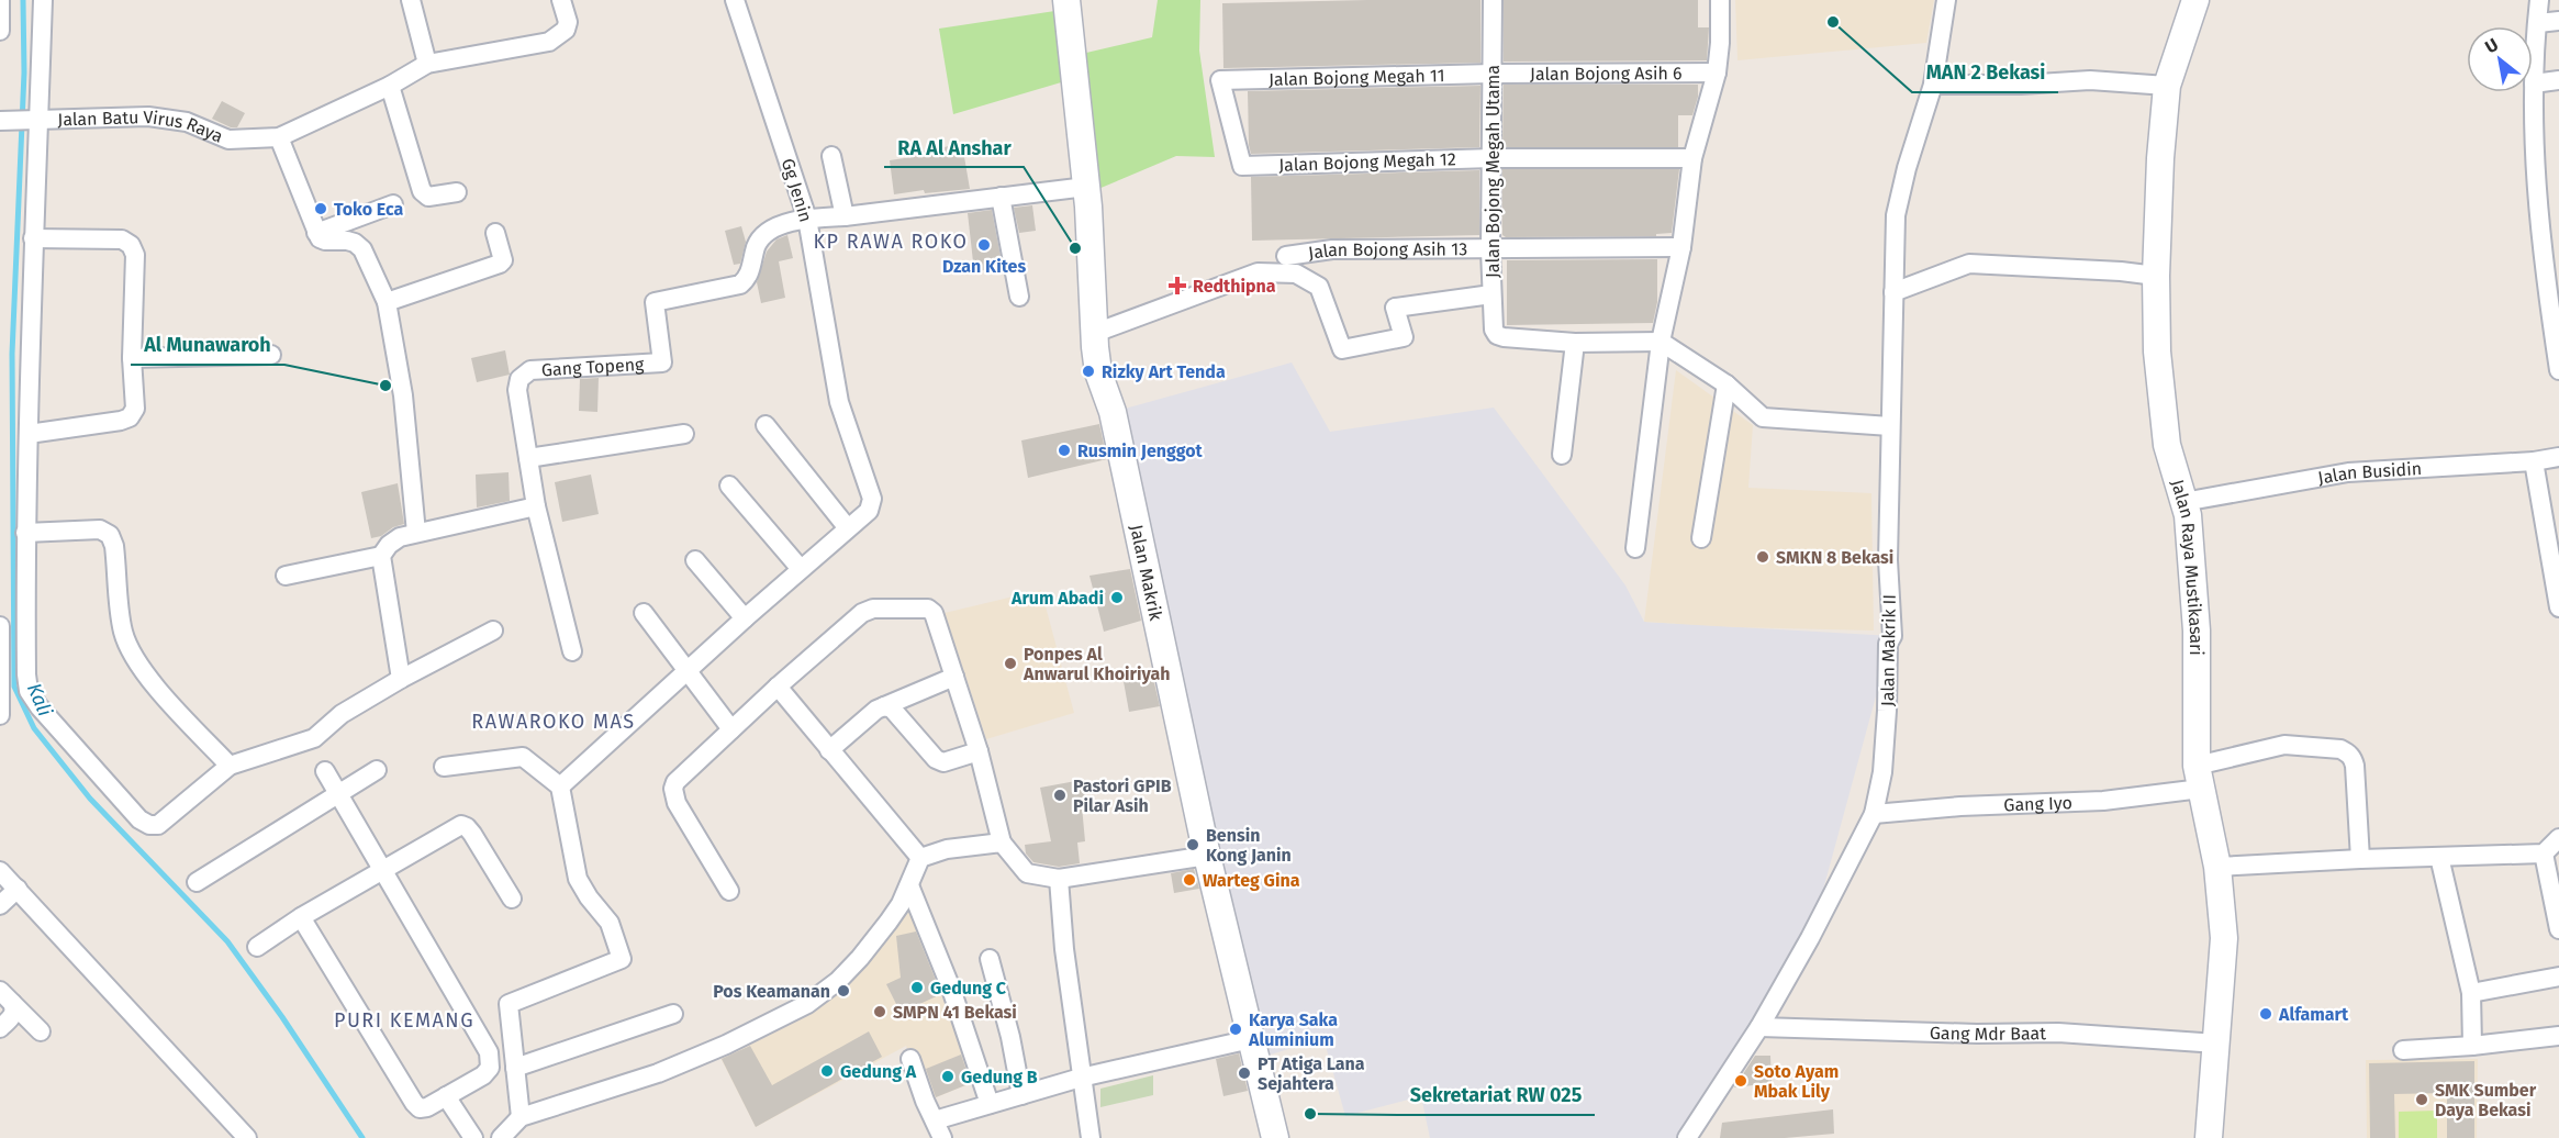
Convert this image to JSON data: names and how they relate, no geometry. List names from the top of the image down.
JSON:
{
  "streets": {
    "street": [
      "Jalan Bojong Asih 6",
      "Jalan Bojong Megah 11",
      "Jalan Batu Virus Raya",
      "Jalan Bojong Megah 12",
      "Jalan Bojong Megah Utama",
      "Gg Jenin",
      "Jalan Bojong Asih 13",
      "Gang Topeng",
      "Jalan Busidin",
      "Jalan Raya Mustikasari",
      "Jalan Makrik",
      "Jalan Makrik II",
      "Gang Iyo",
      "Gang Mdr Baat"
    ]
  },
  "crossings": [
    ["Jalan Bojong Asih 6", "Jalan Bojong Megah 11"],
    ["Jalan Bojong Asih 6", "Jalan Bojong Megah Utama"],
    ["Jalan Bojong Megah 11", "Jalan Bojong Megah 12"],
    ["Jalan Bojong Megah 11", "Jalan Bojong Megah Utama"],
    ["Jalan Bojong Megah 12", "Jalan Bojong Megah Utama"],
    ["Jalan Bojong Megah Utama", "Jalan Bojong Asih 13"],
    ["Gg Jenin", "Gang Topeng"],
    ["Gang Topeng", "Jalan Makrik"],
    ["Jalan Busidin", "Jalan Raya Mustikasari"],
    ["Jalan Raya Mustikasari", "Gang Iyo"],
    ["Jalan Raya Mustikasari", "Gang Mdr Baat"],
    ["Jalan Makrik II", "Gang Iyo"],
    ["Jalan Makrik II", "Gang Mdr Baat"]
  ],
  "districts": ["KP RAWA ROKO", "RAWAROKO MAS", "PURI KEMANG"],
  "water": ["Kali"],
  "places": {
    "other": [
      "MAN 2 Bekasi",
      "Toko Eca",
      "Dzan Kites",
      "RA Al Anshar",
      "Rizky Art Tenda",
      "Al Munawaroh",
      "Rusmin Jenggot",
      "SMKN 8 Bekasi",
      "Arum Abadi",
      "Ponpes Al Anwarul Khoiriyah",
      "Pastori GPIB Pilar Asih",
      "Bensin Kong Janin",
      "Warteg Gina",
      "Gedung C",
      "Pos Keamanan",
      "SMPN 41 Bekasi",
      "Alfamart",
      "Karya Saka Aluminium",
      "Gedung A",
      "PT Atiga Lana Sejahtera",
      "Gedung B",
      "Soto Ayam Mbak Lily",
      "SMK Sumber Daya Bekasi",
      "Sekretariat RW 025"
    ],
    "health": ["Redthipna"]
  },
  "north": "top left"
}
